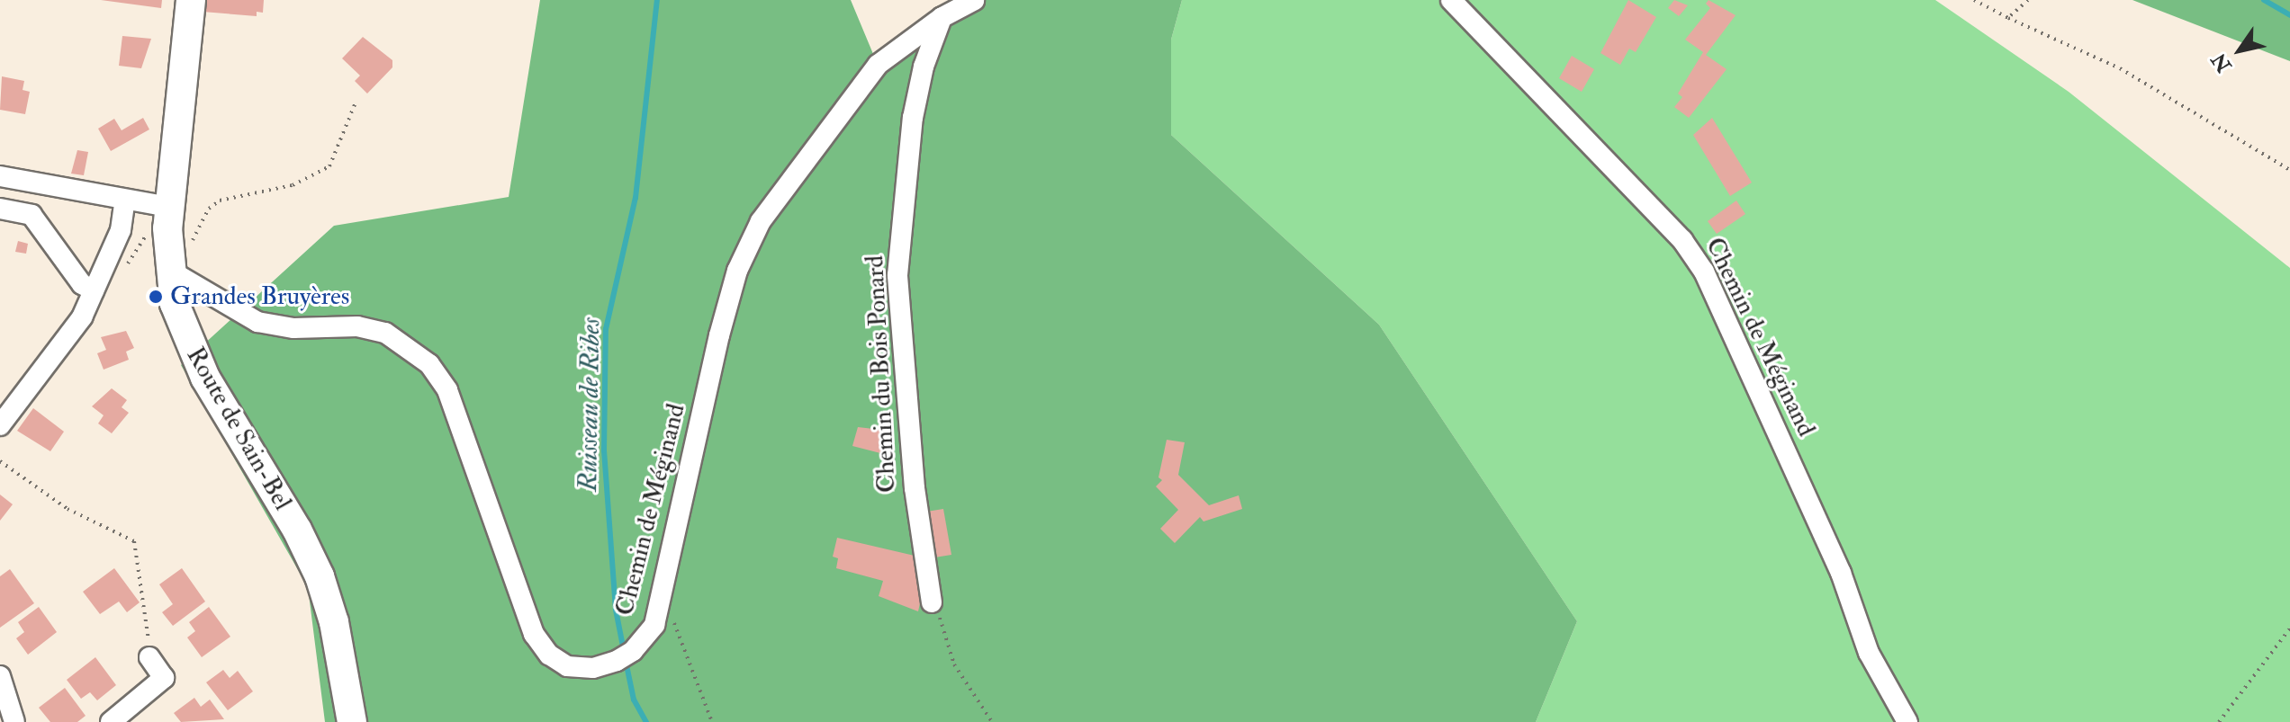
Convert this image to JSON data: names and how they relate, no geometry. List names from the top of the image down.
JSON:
{
  "streets": {
    "main road": ["Route de Sain-Bel"],
    "street": ["Chemin de Méginand", "Chemin du Bois Ponard"]
  },
  "crossings": [
    ["Chemin de Méginand", "Chemin du Bois Ponard"],
    ["Chemin de Méginand", "Route de Sain-Bel"]
  ],
  "water": ["Ruisseau de Ribes"],
  "places": ["Grandes Bruyères"],
  "north": "bottom left"
}
